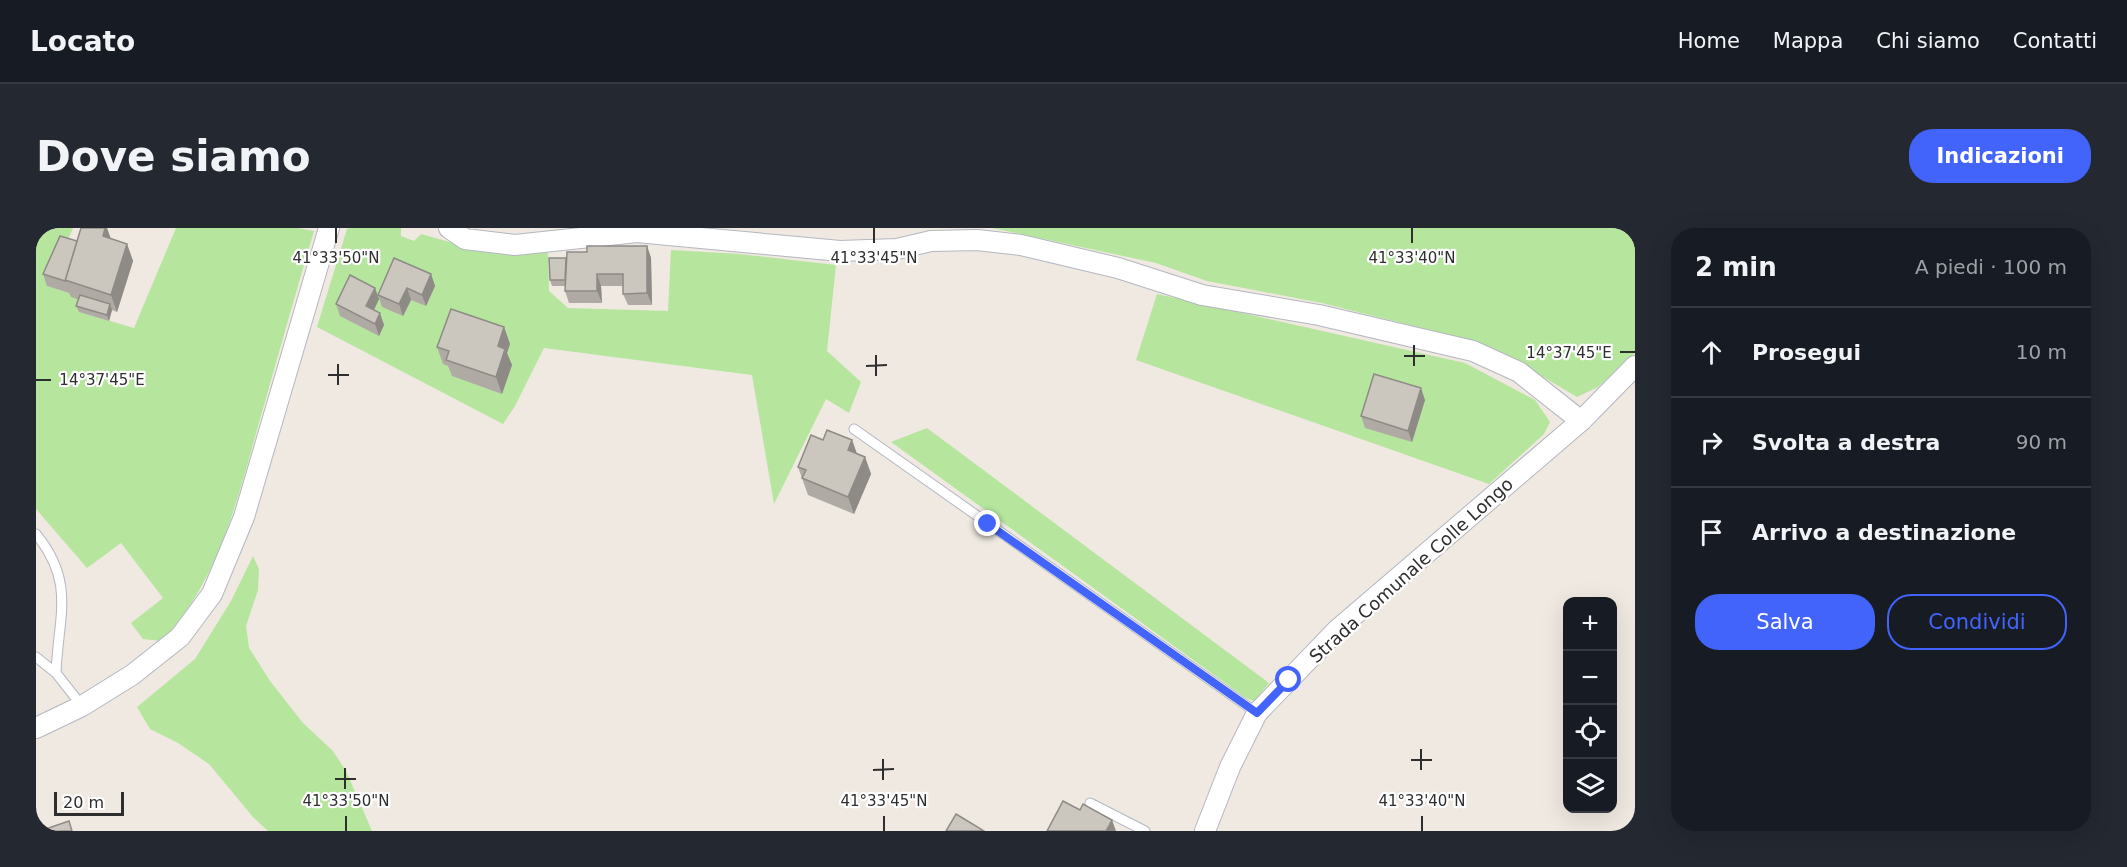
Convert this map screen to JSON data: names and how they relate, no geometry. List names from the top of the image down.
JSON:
{
  "streets": {
    "street": ["Strada Comunale Colle Longo"]
  },
  "scale_bar": "20 m",
  "page": {
    "header": "Locato",
    "nav": [
      "Home",
      "Mappa",
      "Chi siamo",
      "Contatti"
    ],
    "buttons": [
      "Indicazioni",
      ["Salva", "Condividi"]
    ],
    "title": "Dove siamo",
    "heading": ["2 min", "A piedi · 100 m"],
    "list": [
      ["Prosegui", "10 m"],
      ["Svolta a destra", "90 m"],
      "Arrivo a destinazione"
    ],
    "map_buttons": ["+", "−"],
    "scale": "20 m"
  },
  "coordinates": [
    "41°33'50\"N",
    "41°33'45\"N",
    "41°33'40\"N",
    "14°37'45\"E"
  ]
}
